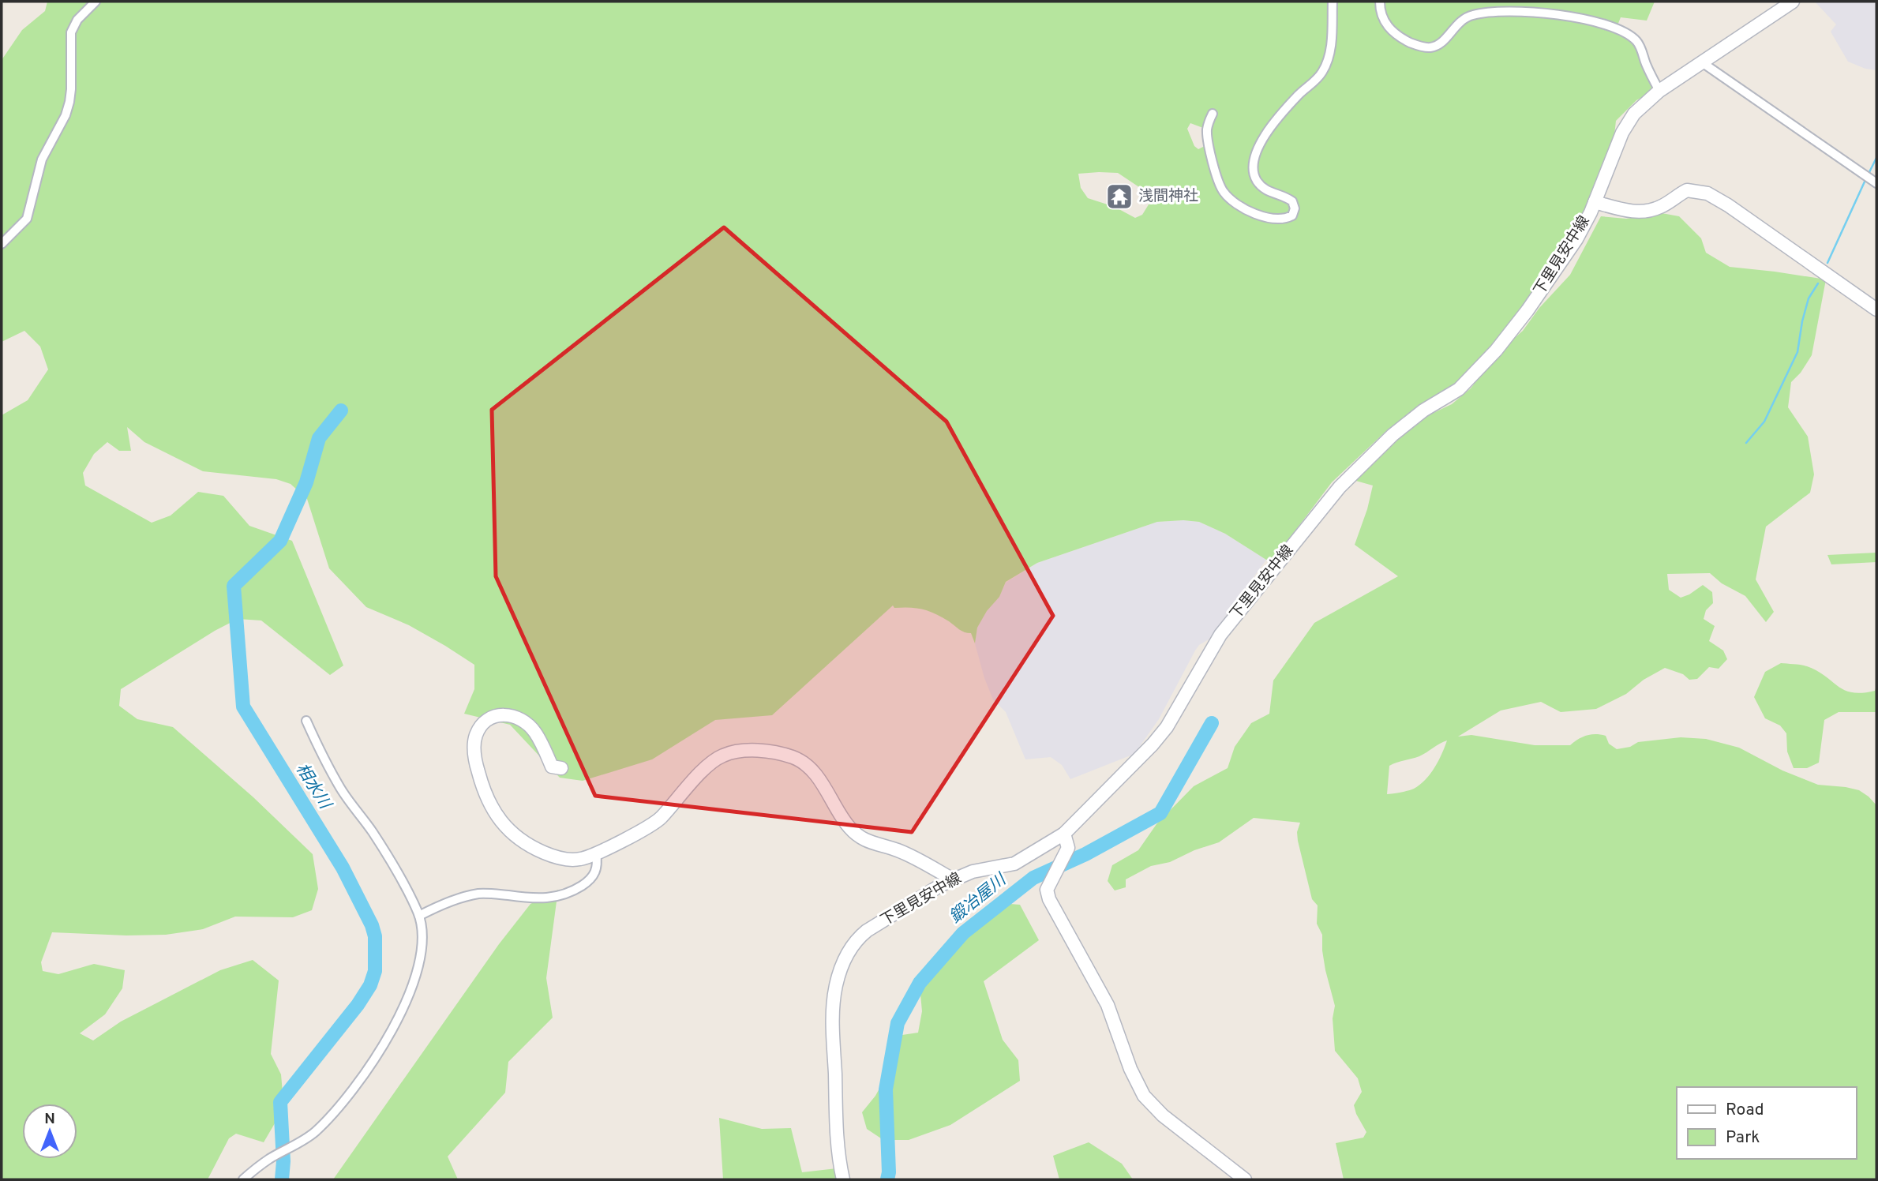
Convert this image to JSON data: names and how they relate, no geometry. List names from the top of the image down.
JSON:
{
  "streets": {
    "main road": ["下里見安中線"]
  },
  "water": ["相水川", "鍛冶屋川"],
  "places": {
    "temple": ["浅間神社"]
  },
  "legend": ["Road", "Park"],
  "north": "top"
}
